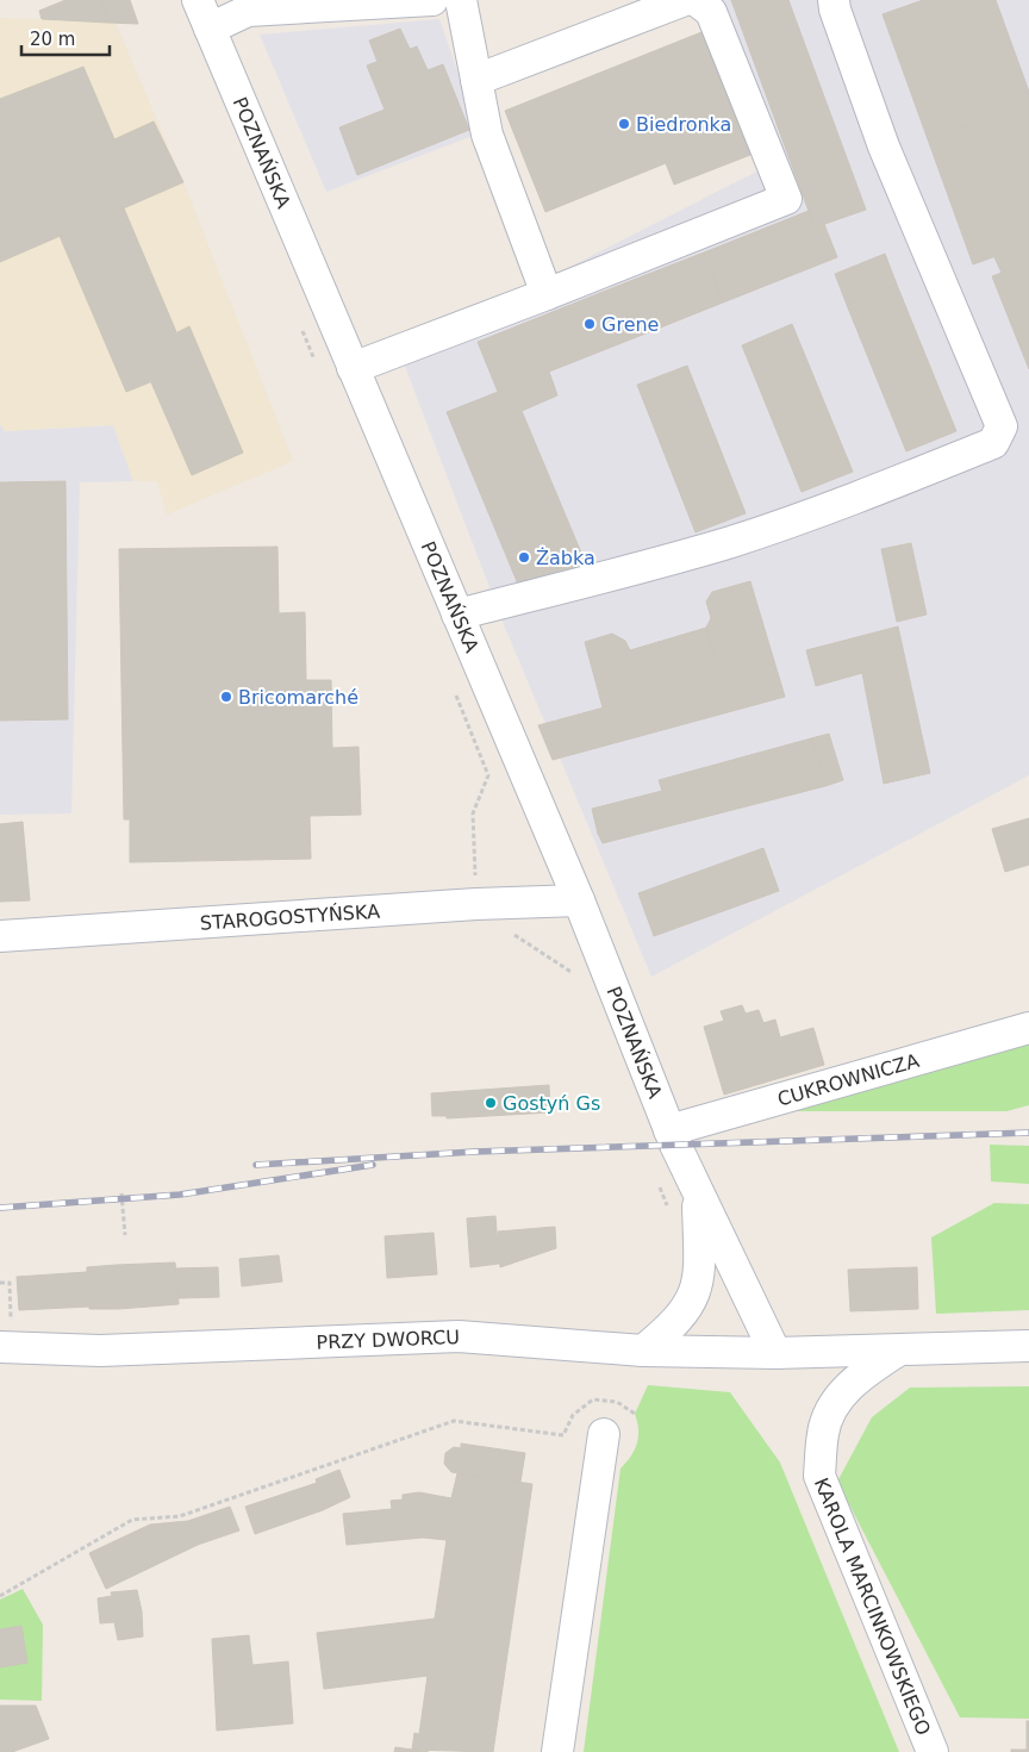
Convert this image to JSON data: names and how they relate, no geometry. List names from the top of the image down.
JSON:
{
  "streets": {
    "street": [
      "POZNAŃSKA",
      "STAROGOSTYŃSKA",
      "CUKROWNICZA",
      "PRZY DWORCU",
      "KAROLA MARCINKOWSKIEGO"
    ]
  },
  "crossings": [
    ["POZNAŃSKA", "STAROGOSTYŃSKA"],
    ["POZNAŃSKA", "CUKROWNICZA"],
    ["POZNAŃSKA", "PRZY DWORCU"]
  ],
  "places": [
    "Biedronka",
    "Grene",
    "Żabka",
    "Bricomarché",
    "Gostyń Gs"
  ],
  "scale_bar": "20 m"
}
